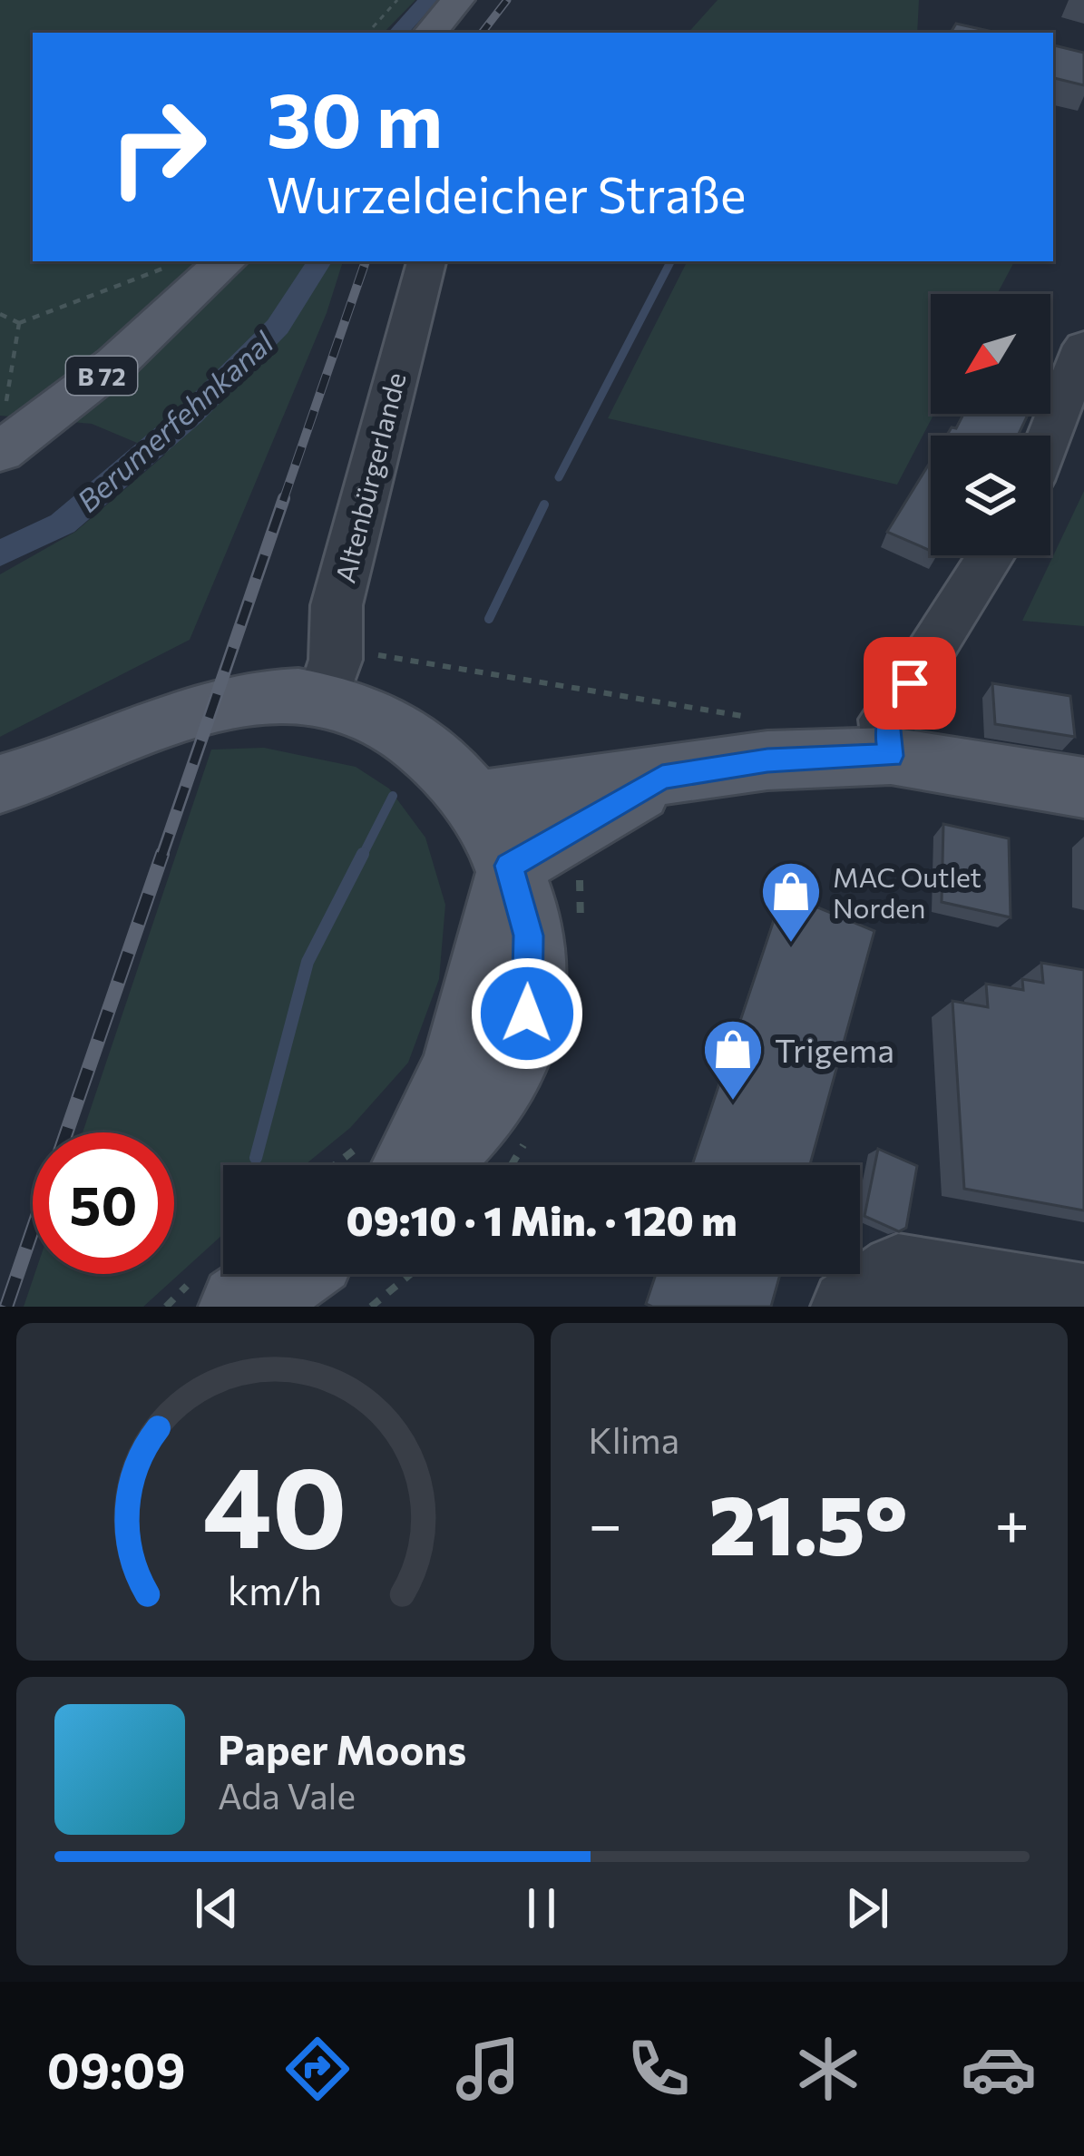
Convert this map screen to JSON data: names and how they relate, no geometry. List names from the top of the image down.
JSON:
{
  "streets": {
    "main road": ["B 72"],
    "street": ["Altenbürgerlande"]
  },
  "water": ["Berumerfehnkanal"],
  "places": {
    "shop": ["MAC Outlet Norden", "Trigema"]
  },
  "north": "bottom left",
  "page": {
    "turn": ["30 m", "Wurzeldeicher Straße"],
    "limit": "50",
    "trip": "09:10 · 1 Min. · 120 m",
    "tile": "Klima",
    "heat": ["−", "21.5°", "+"],
    "song": ["Paper Moons", "Ada Vale"],
    "tabs": "09:09",
    "gauge": ["40", "km/h"]
  }
}
